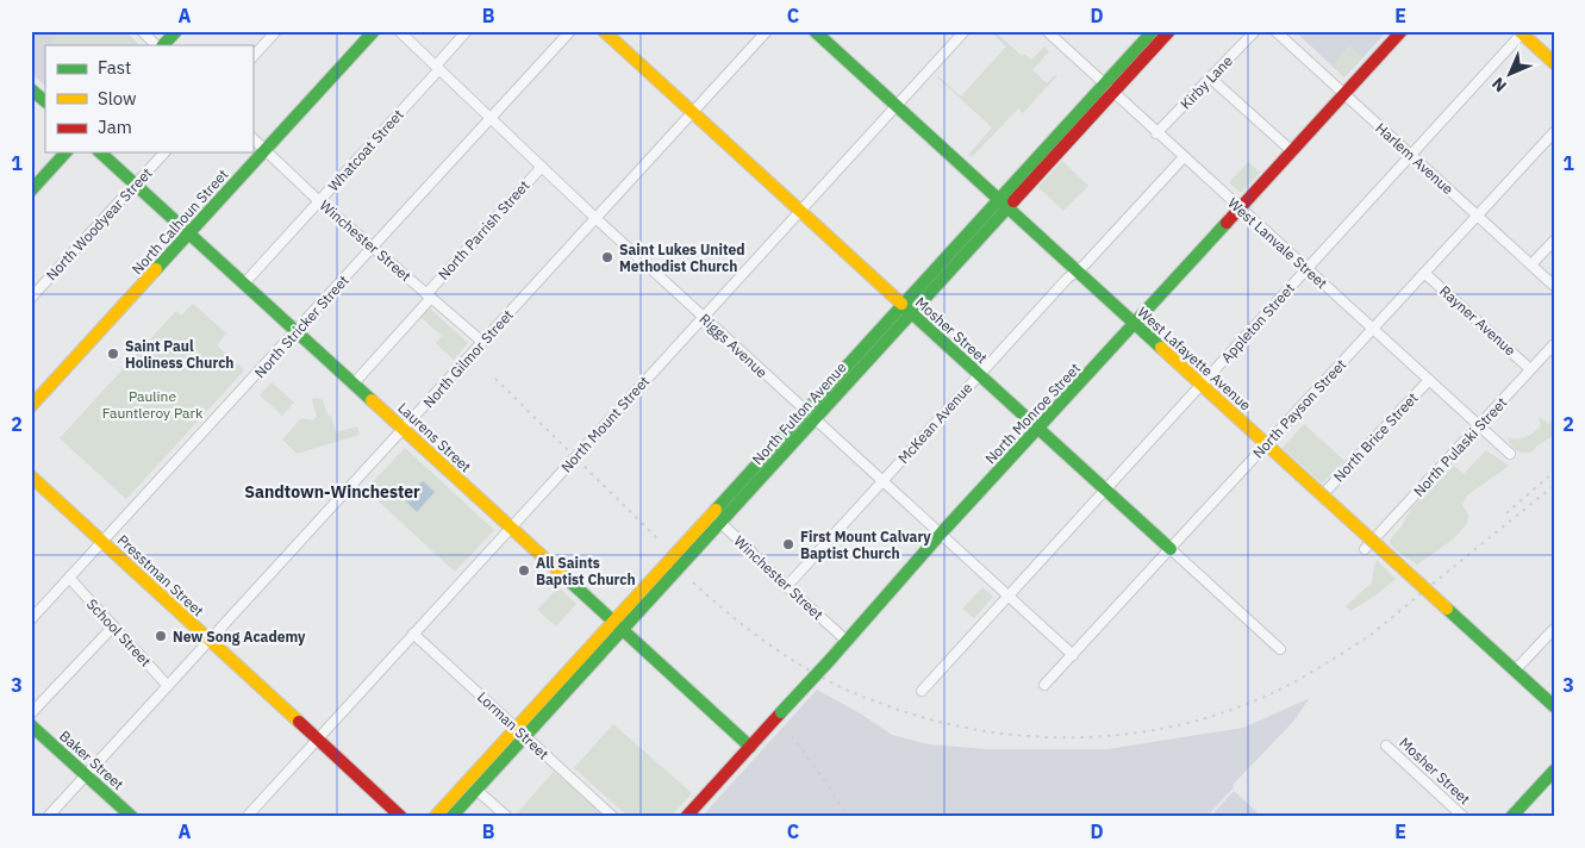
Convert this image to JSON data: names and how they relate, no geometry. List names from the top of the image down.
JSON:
{
  "streets": {
    "main road": [
      "North Calhoun Street",
      "Mosher Street",
      "West Lafayette Avenue",
      "North Fulton Avenue",
      "North Monroe Street",
      "Laurens Street",
      "Presstman Street",
      "Baker Street"
    ],
    "street": [
      "Kirby Lane",
      "Whatcoat Street",
      "Harlem Avenue",
      "North Woodyear Street",
      "North Parrish Street",
      "Winchester Street",
      "West Lanvale Street",
      "Rayner Avenue",
      "Appleton Street",
      "North Stricker Street",
      "Riggs Avenue",
      "North Gilmor Street",
      "North Payson Street",
      "McKean Avenue",
      "North Mount Street",
      "North Brice Street",
      "North Pulaski Street",
      "School Street",
      "Lorman Street"
    ]
  },
  "crossings": [
    ["Kirby Lane", "West Lanvale Street"],
    ["Whatcoat Street", "Winchester Street"],
    ["Whatcoat Street", "Riggs Avenue"],
    ["Whatcoat Street", "Laurens Street"],
    ["Harlem Avenue", "Appleton Street"],
    ["Harlem Avenue", "North Payson Street"],
    ["Harlem Avenue", "North Monroe Street"],
    ["North Calhoun Street", "Winchester Street"],
    ["North Calhoun Street", "Laurens Street"],
    ["North Woodyear Street", "Laurens Street"],
    ["North Parrish Street", "Winchester Street"],
    ["North Parrish Street", "Riggs Avenue"],
    ["North Parrish Street", "Laurens Street"],
    ["Winchester Street", "North Stricker Street"],
    ["Winchester Street", "North Gilmor Street"],
    ["Winchester Street", "North Fulton Avenue"],
    ["Winchester Street", "North Monroe Street"],
    ["Winchester Street", "McKean Avenue"],
    ["West Lanvale Street", "Appleton Street"],
    ["West Lanvale Street", "North Payson Street"],
    ["West Lanvale Street", "North Fulton Avenue"],
    ["West Lanvale Street", "North Monroe Street"],
    ["West Lanvale Street", "McKean Avenue"],
    ["West Lanvale Street", "North Brice Street"],
    ["West Lanvale Street", "North Pulaski Street"],
    ["Rayner Avenue", "North Payson Street"],
    ["Rayner Avenue", "North Pulaski Street"],
    ["Appleton Street", "Mosher Street"],
    ["Appleton Street", "Riggs Avenue"],
    ["Appleton Street", "West Lafayette Avenue"],
    ["North Stricker Street", "Riggs Avenue"],
    ["North Stricker Street", "Laurens Street"],
    ["North Stricker Street", "Presstman Street"],
    ["North Stricker Street", "School Street"],
    ["Mosher Street", "North Gilmor Street"],
    ["Mosher Street", "North Payson Street"],
    ["Mosher Street", "North Fulton Avenue"],
    ["Mosher Street", "North Monroe Street"],
    ["Mosher Street", "McKean Avenue"],
    ["Mosher Street", "North Mount Street"],
    ["Riggs Avenue", "North Gilmor Street"],
    ["Riggs Avenue", "North Payson Street"],
    ["Riggs Avenue", "North Fulton Avenue"],
    ["Riggs Avenue", "North Monroe Street"],
    ["Riggs Avenue", "McKean Avenue"],
    ["Riggs Avenue", "North Mount Street"],
    ["North Gilmor Street", "Laurens Street"],
    ["North Gilmor Street", "Presstman Street"],
    ["North Gilmor Street", "School Street"],
    ["North Gilmor Street", "Baker Street"],
    ["West Lafayette Avenue", "North Payson Street"],
    ["West Lafayette Avenue", "North Fulton Avenue"],
    ["West Lafayette Avenue", "North Monroe Street"],
    ["West Lafayette Avenue", "McKean Avenue"],
    ["West Lafayette Avenue", "North Mount Street"],
    ["North Fulton Avenue", "Laurens Street"],
    ["North Fulton Avenue", "Lorman Street"],
    ["North Monroe Street", "Laurens Street"],
    ["North Mount Street", "Laurens Street"],
    ["North Mount Street", "Presstman Street"],
    ["North Mount Street", "Lorman Street"],
    ["North Brice Street", "North Pulaski Street"]
  ],
  "districts": ["Sandtown-Winchester"],
  "parks": ["Pauline Fauntleroy Park"],
  "places": [
    "Saint Lukes United Methodist Church",
    "Saint Paul Holiness Church",
    "First Mount Calvary Baptist Church",
    "All Saints Baptist Church",
    "New Song Academy"
  ],
  "legend": ["Fast", "Slow", "Jam"],
  "north": "bottom left",
  "grid": {
    "columns": [
      "A",
      "B",
      "C",
      "D",
      "E"
    ],
    "rows": ["1", "2", "3"]
  }
}
